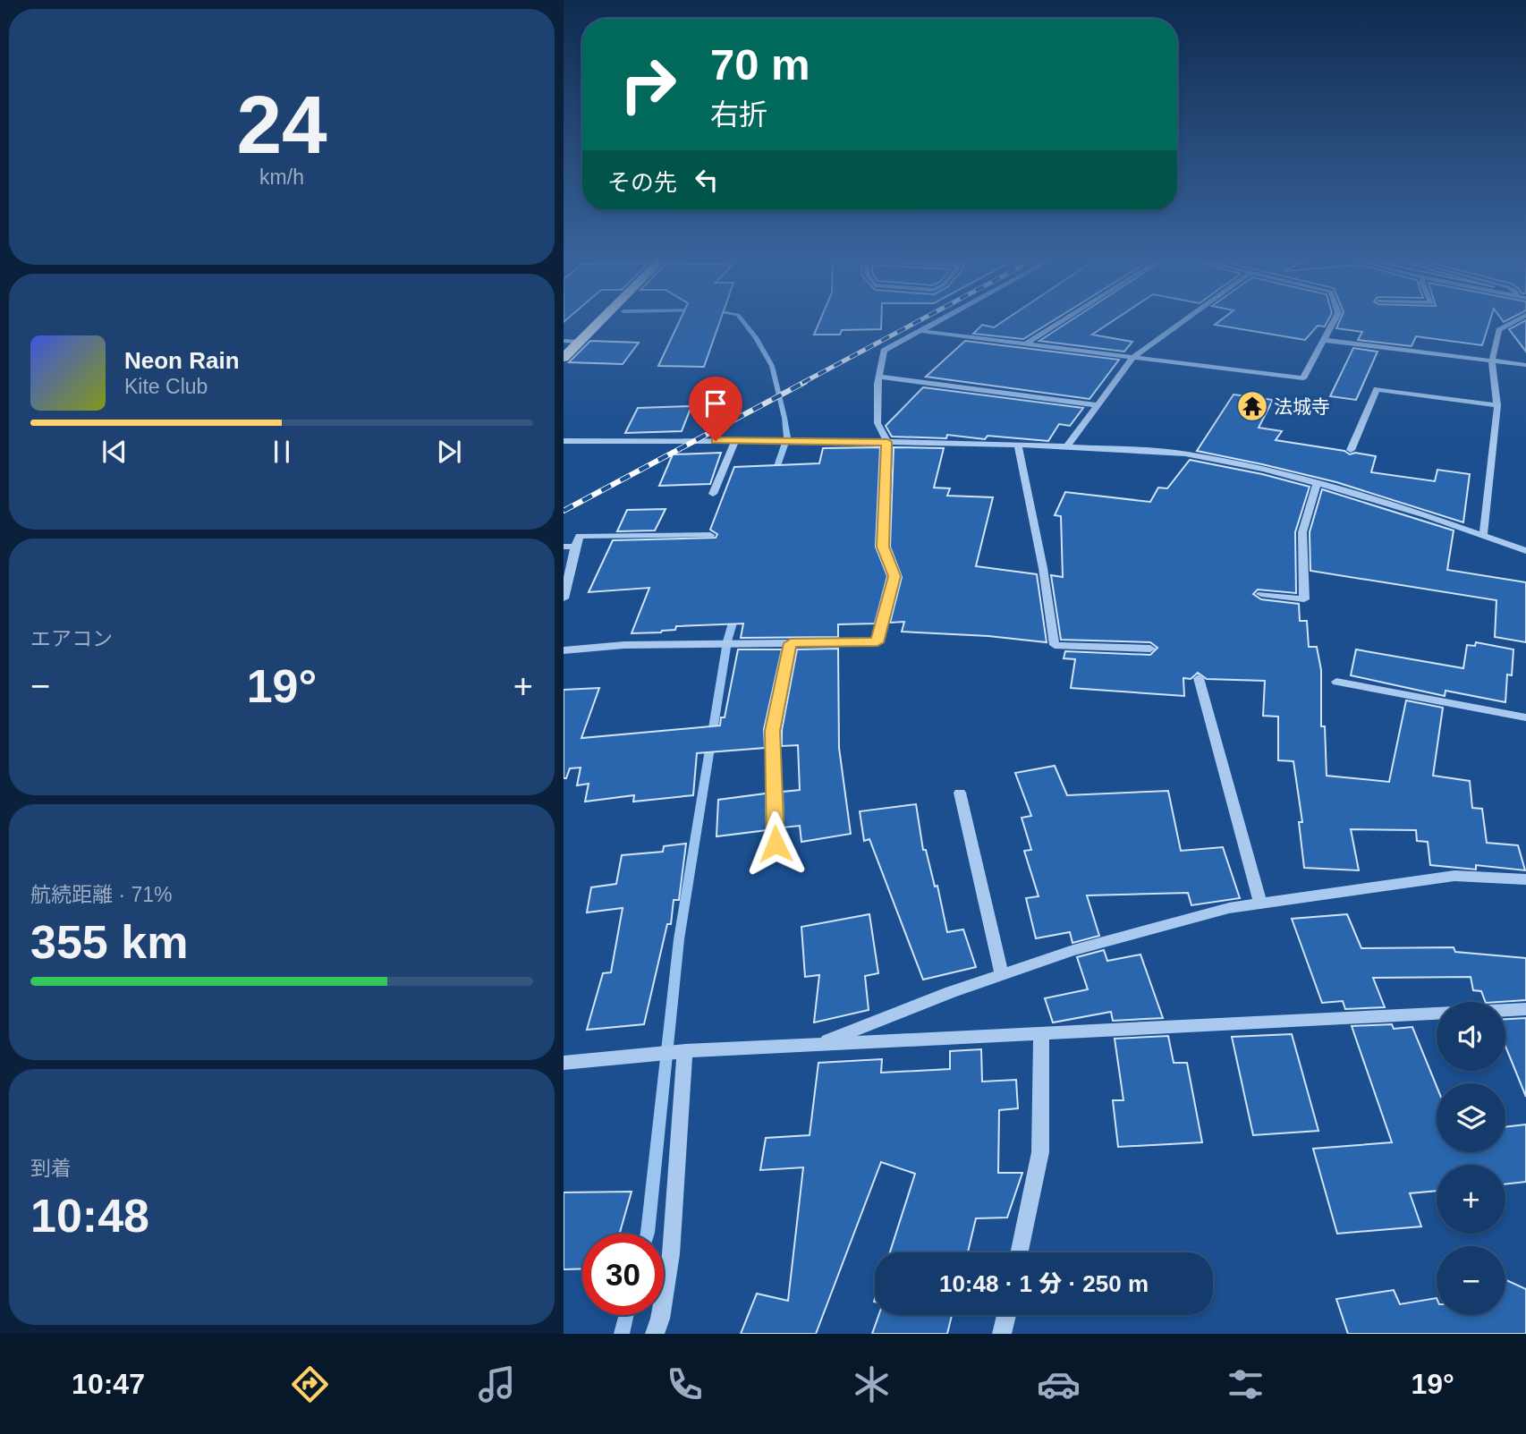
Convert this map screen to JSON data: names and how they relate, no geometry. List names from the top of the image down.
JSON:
{
  "places": {
    "temple": ["法城寺"]
  },
  "page": {
    "tile": [
      ["24", "km/h"],
      "エアコン",
      ["航続距離 · 71%", "355 km"],
      ["到着", "10:48"]
    ],
    "turn": ["70 m", "右折"],
    "then": "その先",
    "song": ["Neon Rain", "Kite Club"],
    "heat": ["−", "19°", "+"],
    "map_buttons": ["+", "−"],
    "limit": "30",
    "trip": "10:48 · 1 分 · 250 m",
    "tabs": ["10:47", "19°"]
  }
}
